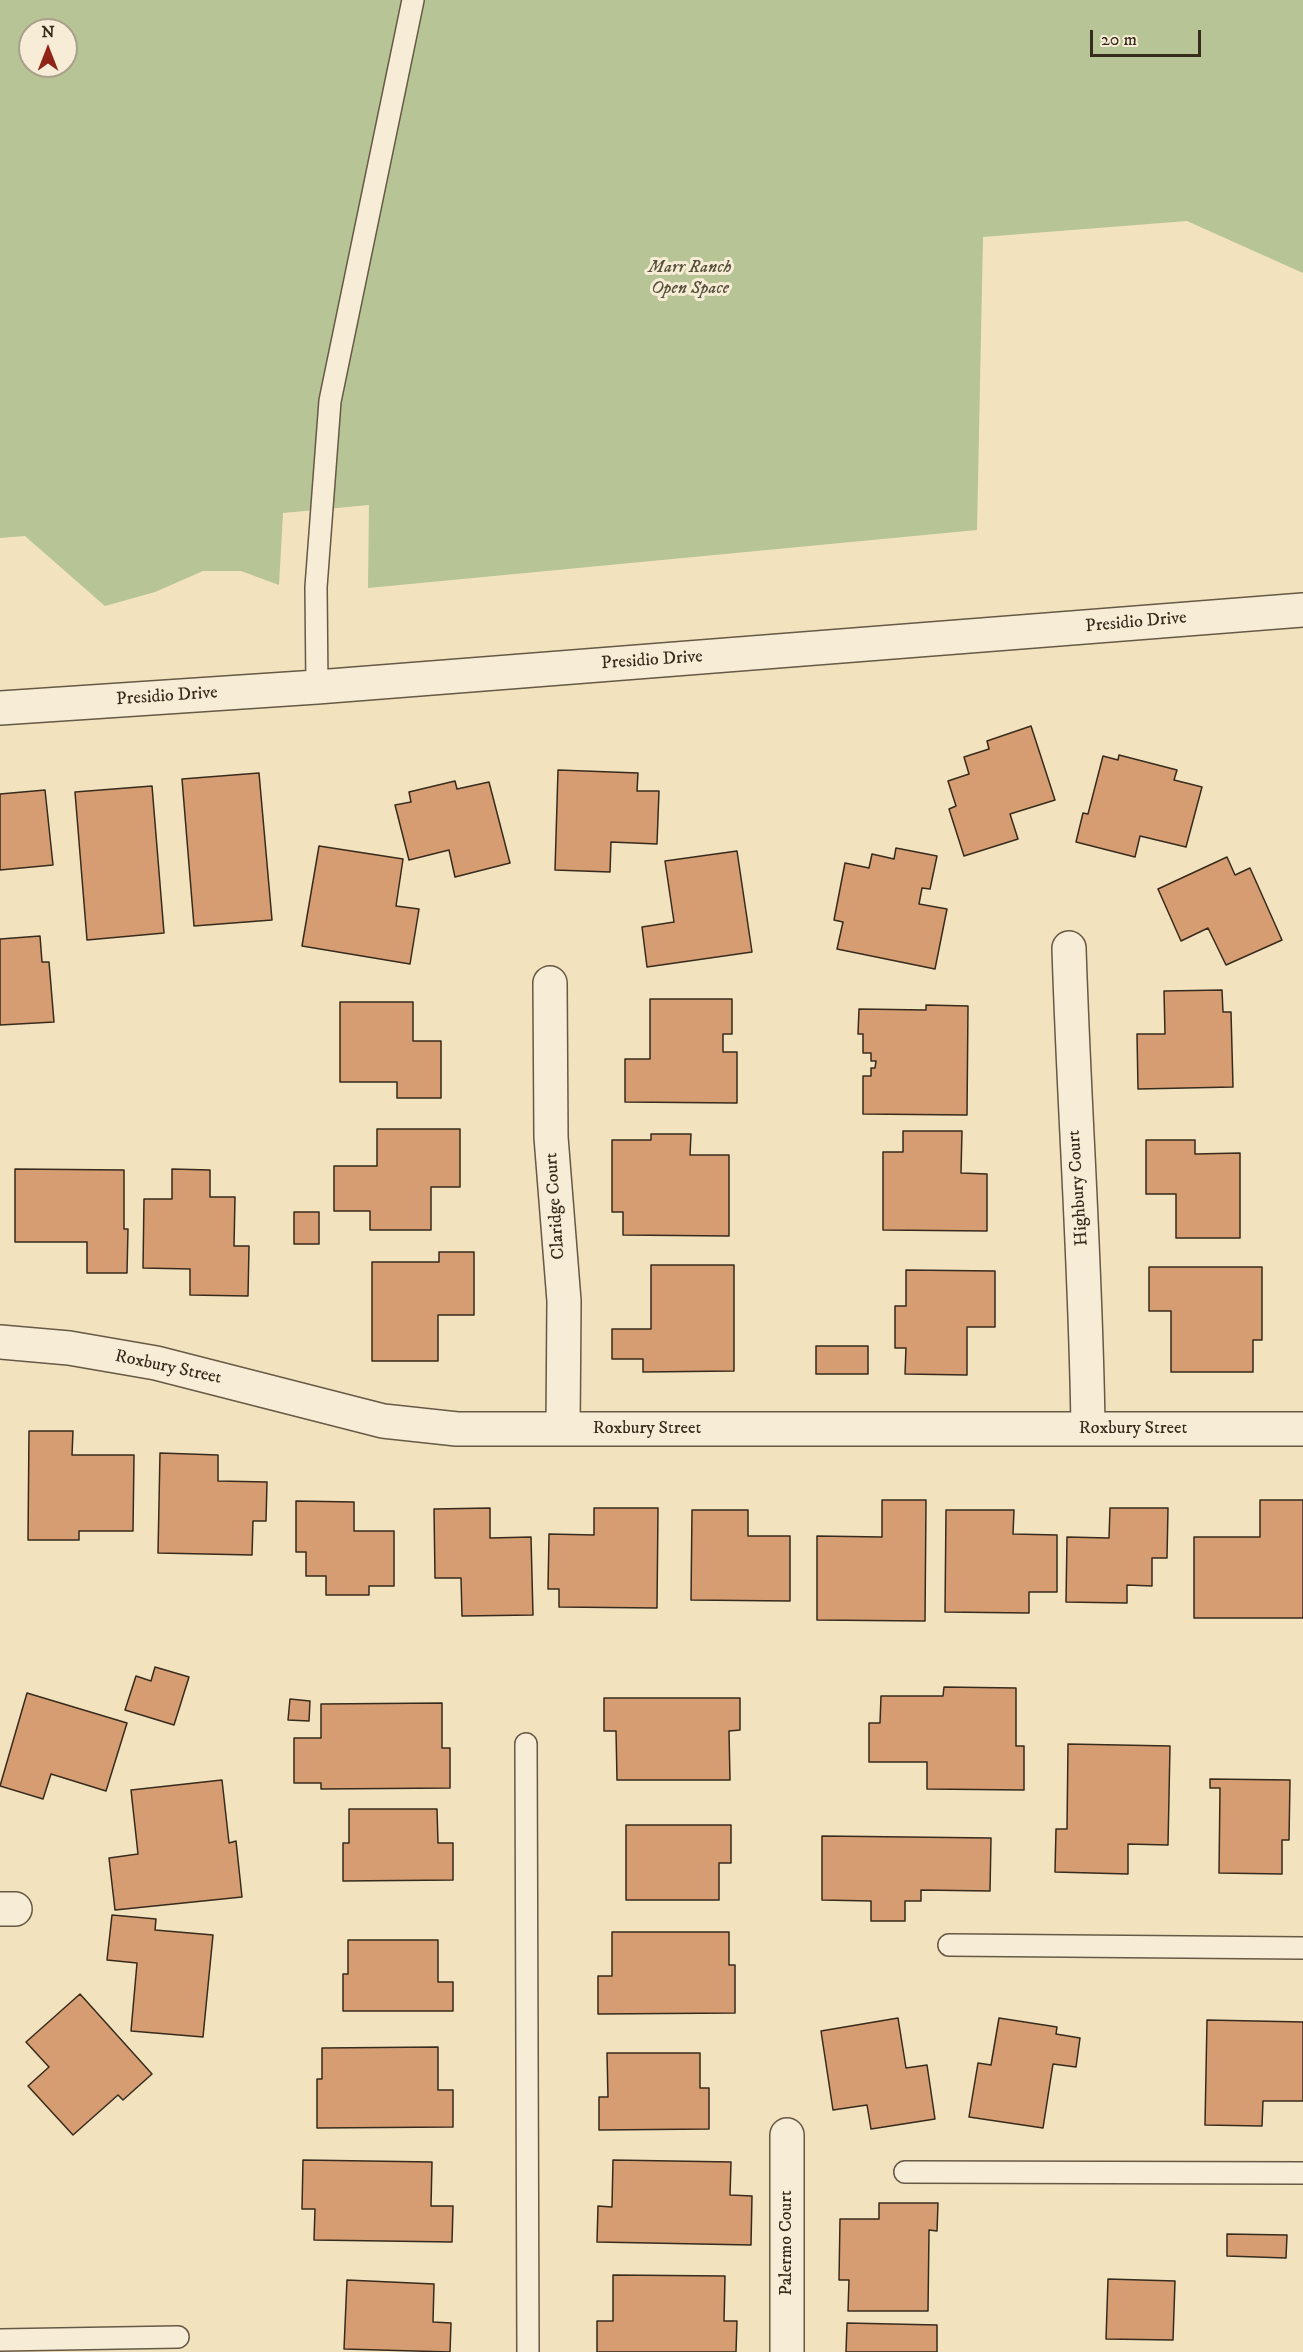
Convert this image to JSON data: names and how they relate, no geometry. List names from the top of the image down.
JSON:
{
  "streets": {
    "street": [
      "Presidio Drive",
      "Highbury Court",
      "Claridge Court",
      "Roxbury Street",
      "Palermo Court"
    ]
  },
  "crossings": [
    ["Highbury Court", "Roxbury Street"],
    ["Claridge Court", "Roxbury Street"]
  ],
  "parks": ["Marr Ranch Open Space"],
  "scale_bar": "20 m",
  "north": "top"
}
